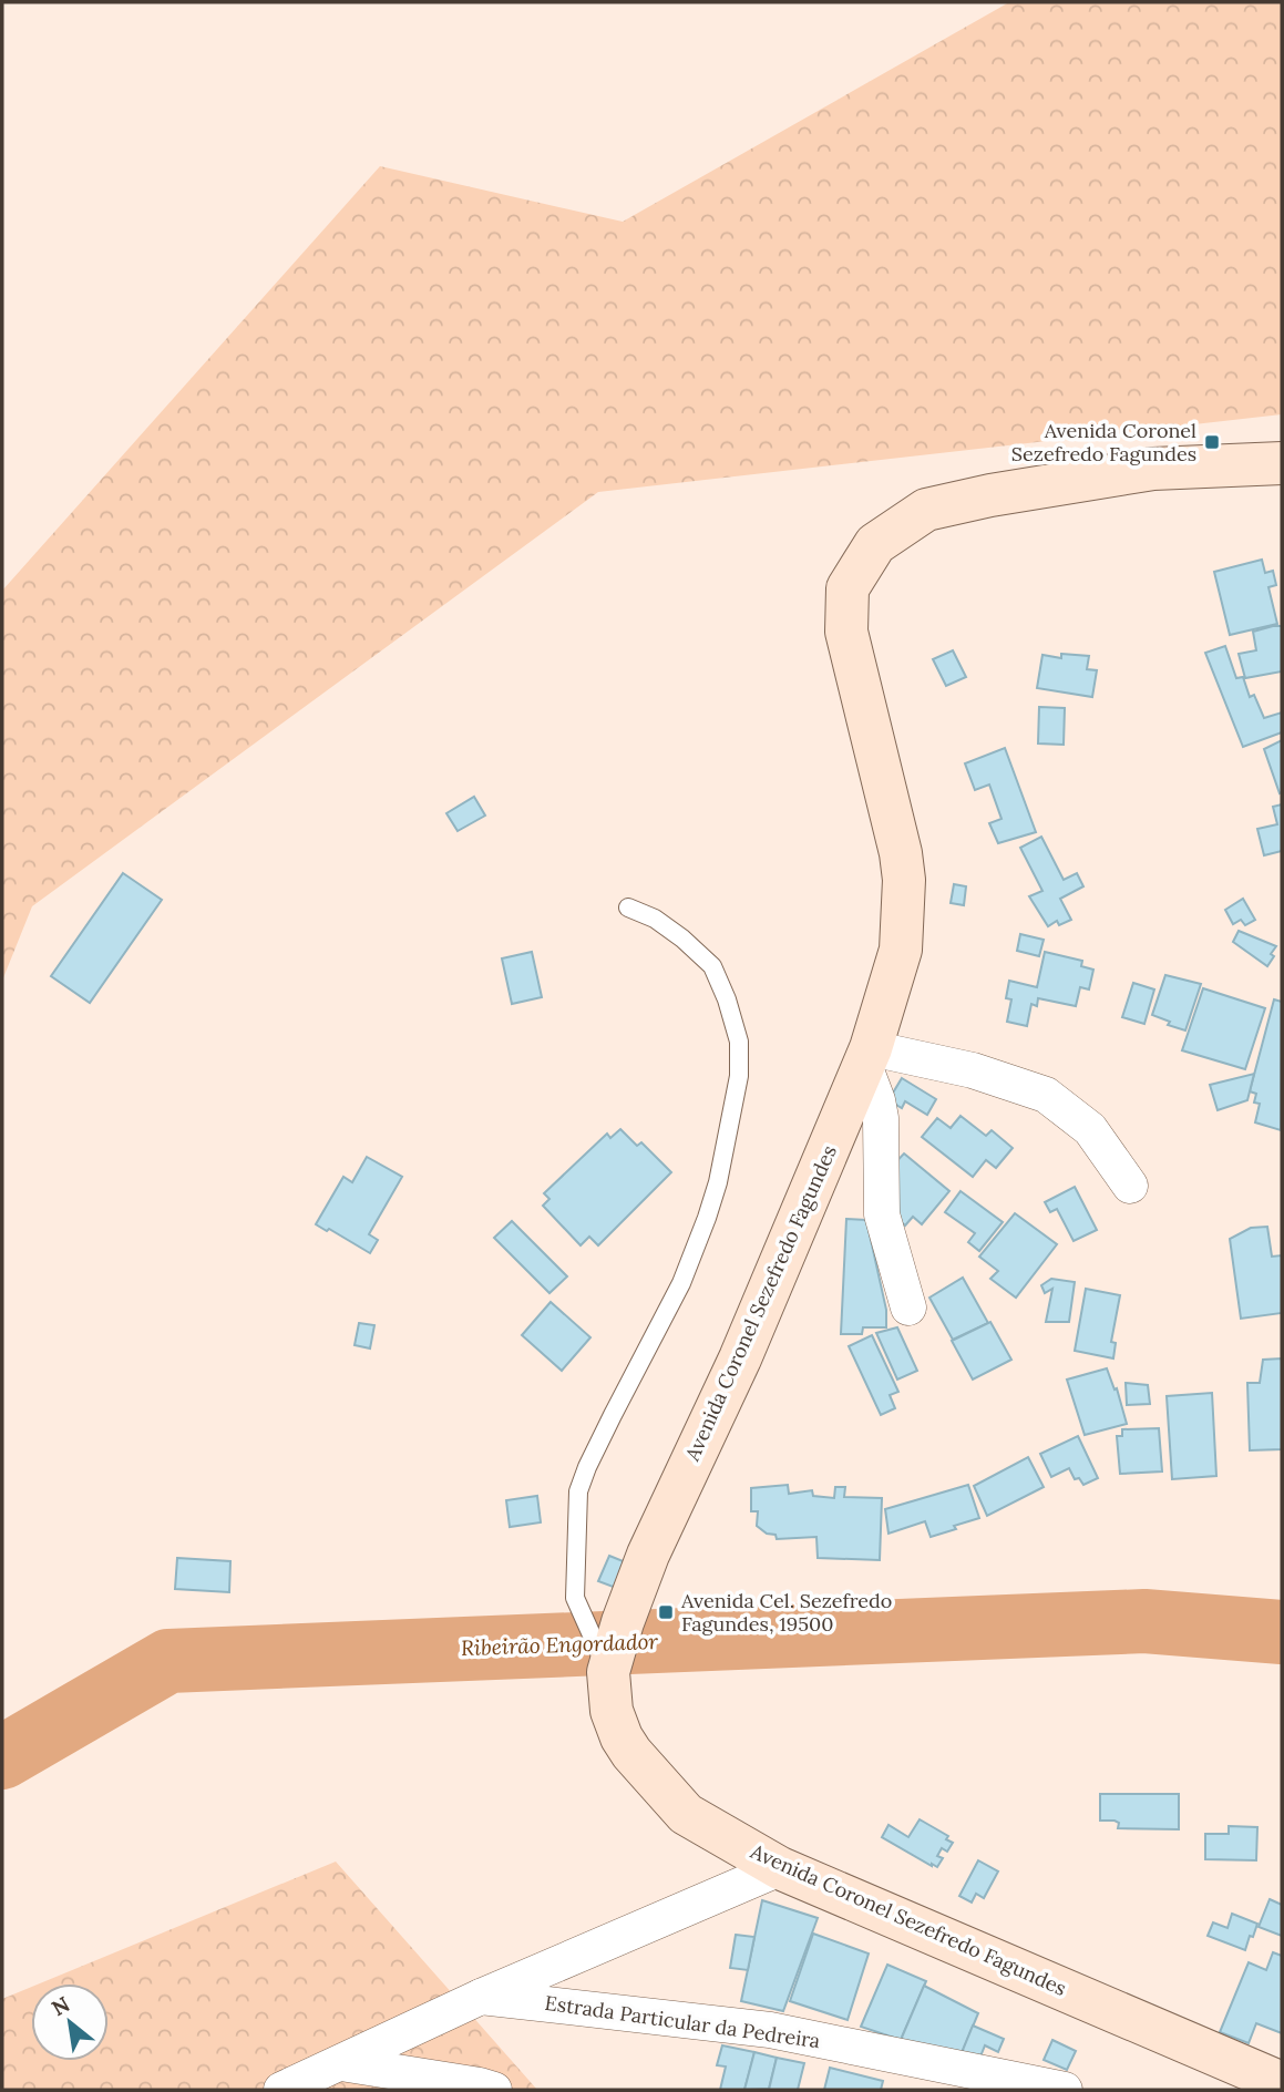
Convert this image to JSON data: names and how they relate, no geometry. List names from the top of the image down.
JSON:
{
  "streets": {
    "main road": ["Avenida Coronel Sezefredo Fagundes"],
    "street": ["Estrada Particular da Pedreira"]
  },
  "crossings": [
    ["Avenida Coronel Sezefredo Fagundes", "Estrada Particular da Pedreira"]
  ],
  "water": ["Ribeirão Engordador"],
  "places": {
    "transit": ["Avenida Coronel Sezefredo Fagundes", "Avenida Cel. Sezefredo Fagundes, 19500"]
  },
  "north": "top left"
}
